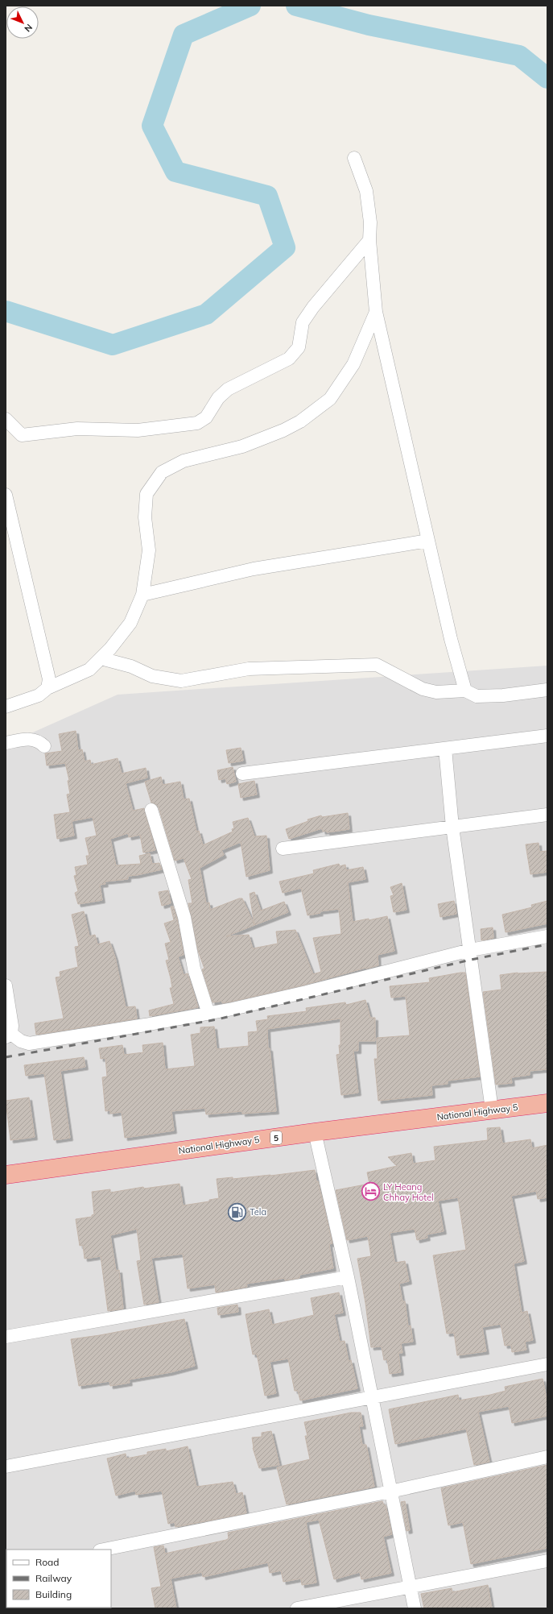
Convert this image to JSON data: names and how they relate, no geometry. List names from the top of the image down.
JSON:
{
  "streets": {
    "highway": ["National Highway 5", "5"]
  },
  "places": {
    "hotel": ["LY Heang Chhay Hotel"],
    "fuel station": ["Tela"]
  },
  "legend": ["Road", "Railway", "Building"],
  "north": "bottom right"
}
